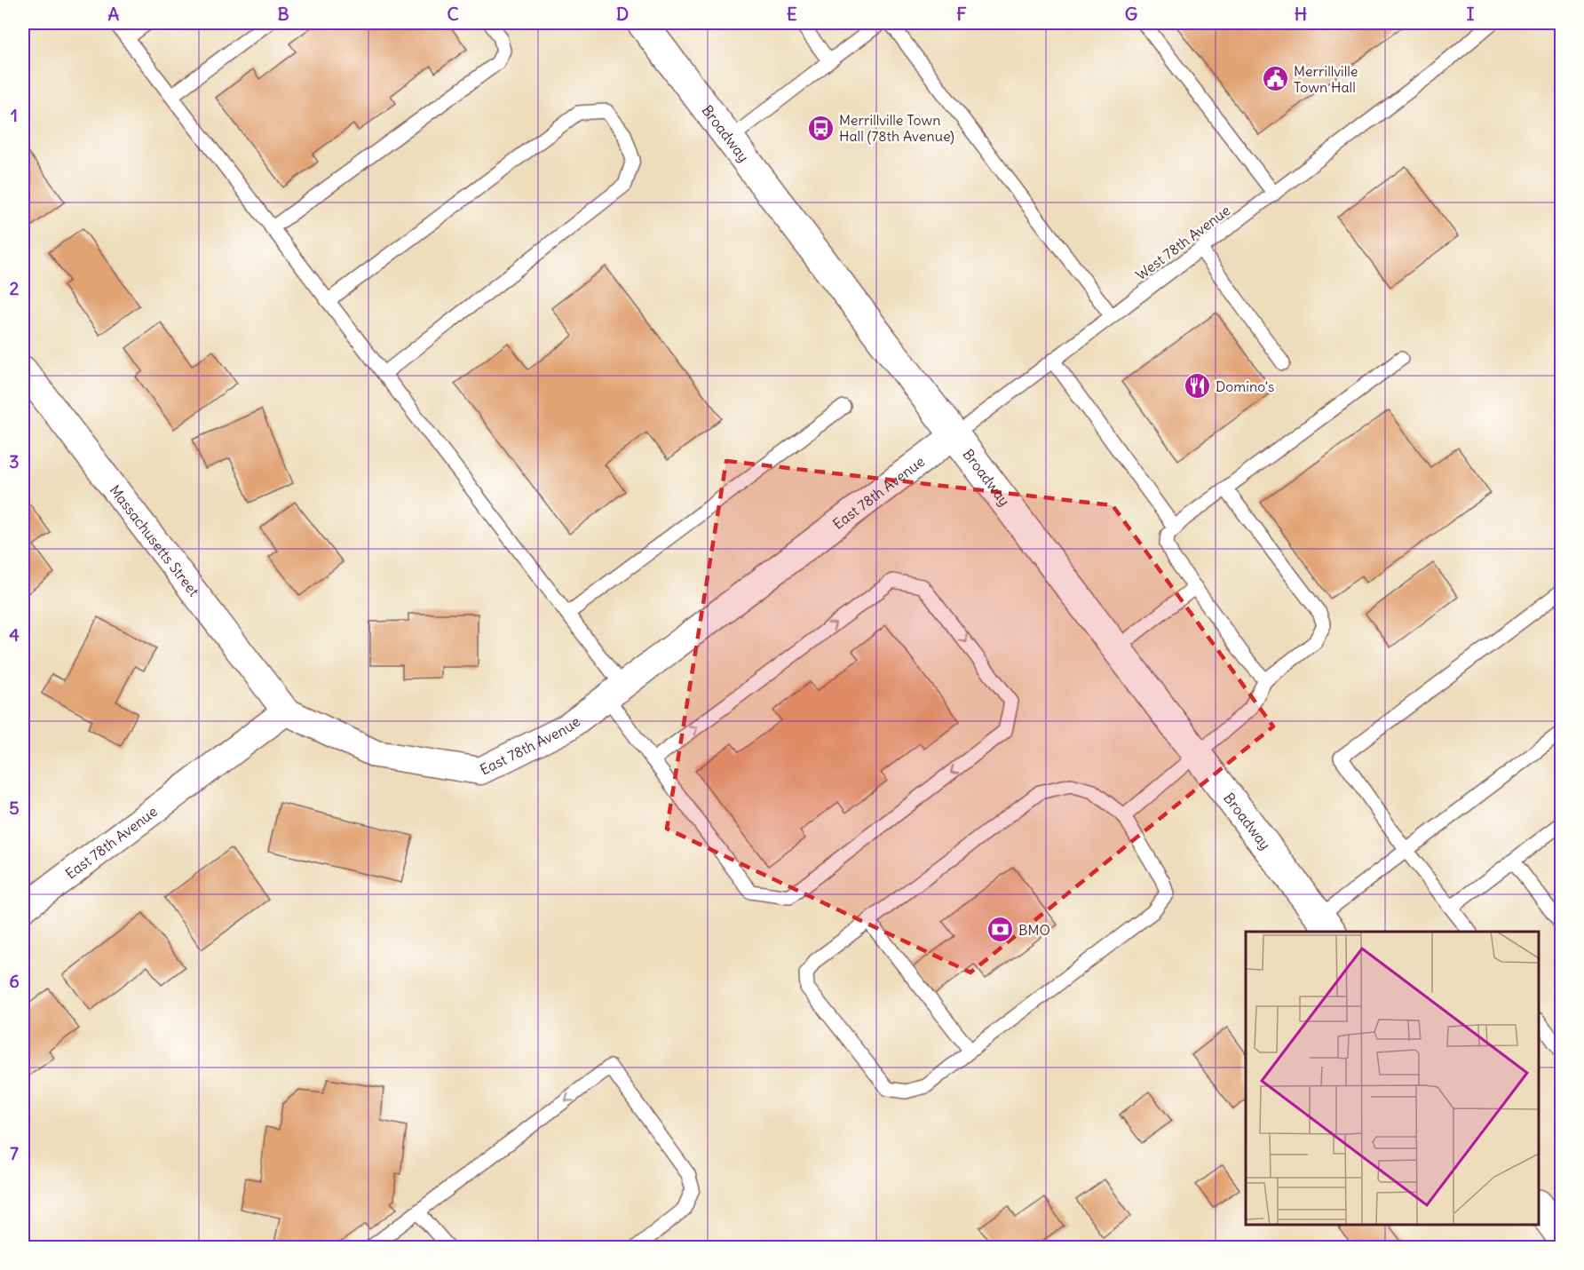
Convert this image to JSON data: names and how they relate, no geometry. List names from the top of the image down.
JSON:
{
  "streets": {
    "main road": ["Broadway"],
    "street": ["East 78th Avenue", "Massachusetts Street"],
    "lane": ["West 78th Avenue"]
  },
  "crossings": [
    ["Broadway", "West 78th Avenue"],
    ["Broadway", "East 78th Avenue"],
    ["West 78th Avenue", "East 78th Avenue"],
    ["East 78th Avenue", "Massachusetts Street"]
  ],
  "places": {
    "public building": ["Merrillville Town Hall"],
    "bus stop": ["Merrillville Town Hall (78th Avenue)"],
    "restaurant": ["Domino's"],
    "bank": ["BMO"]
  },
  "grid": {
    "columns": [
      "A",
      "B",
      "C",
      "D",
      "E",
      "F",
      "G",
      "H",
      "I"
    ],
    "rows": [
      "1",
      "2",
      "3",
      "4",
      "5",
      "6",
      "7"
    ]
  }
}
